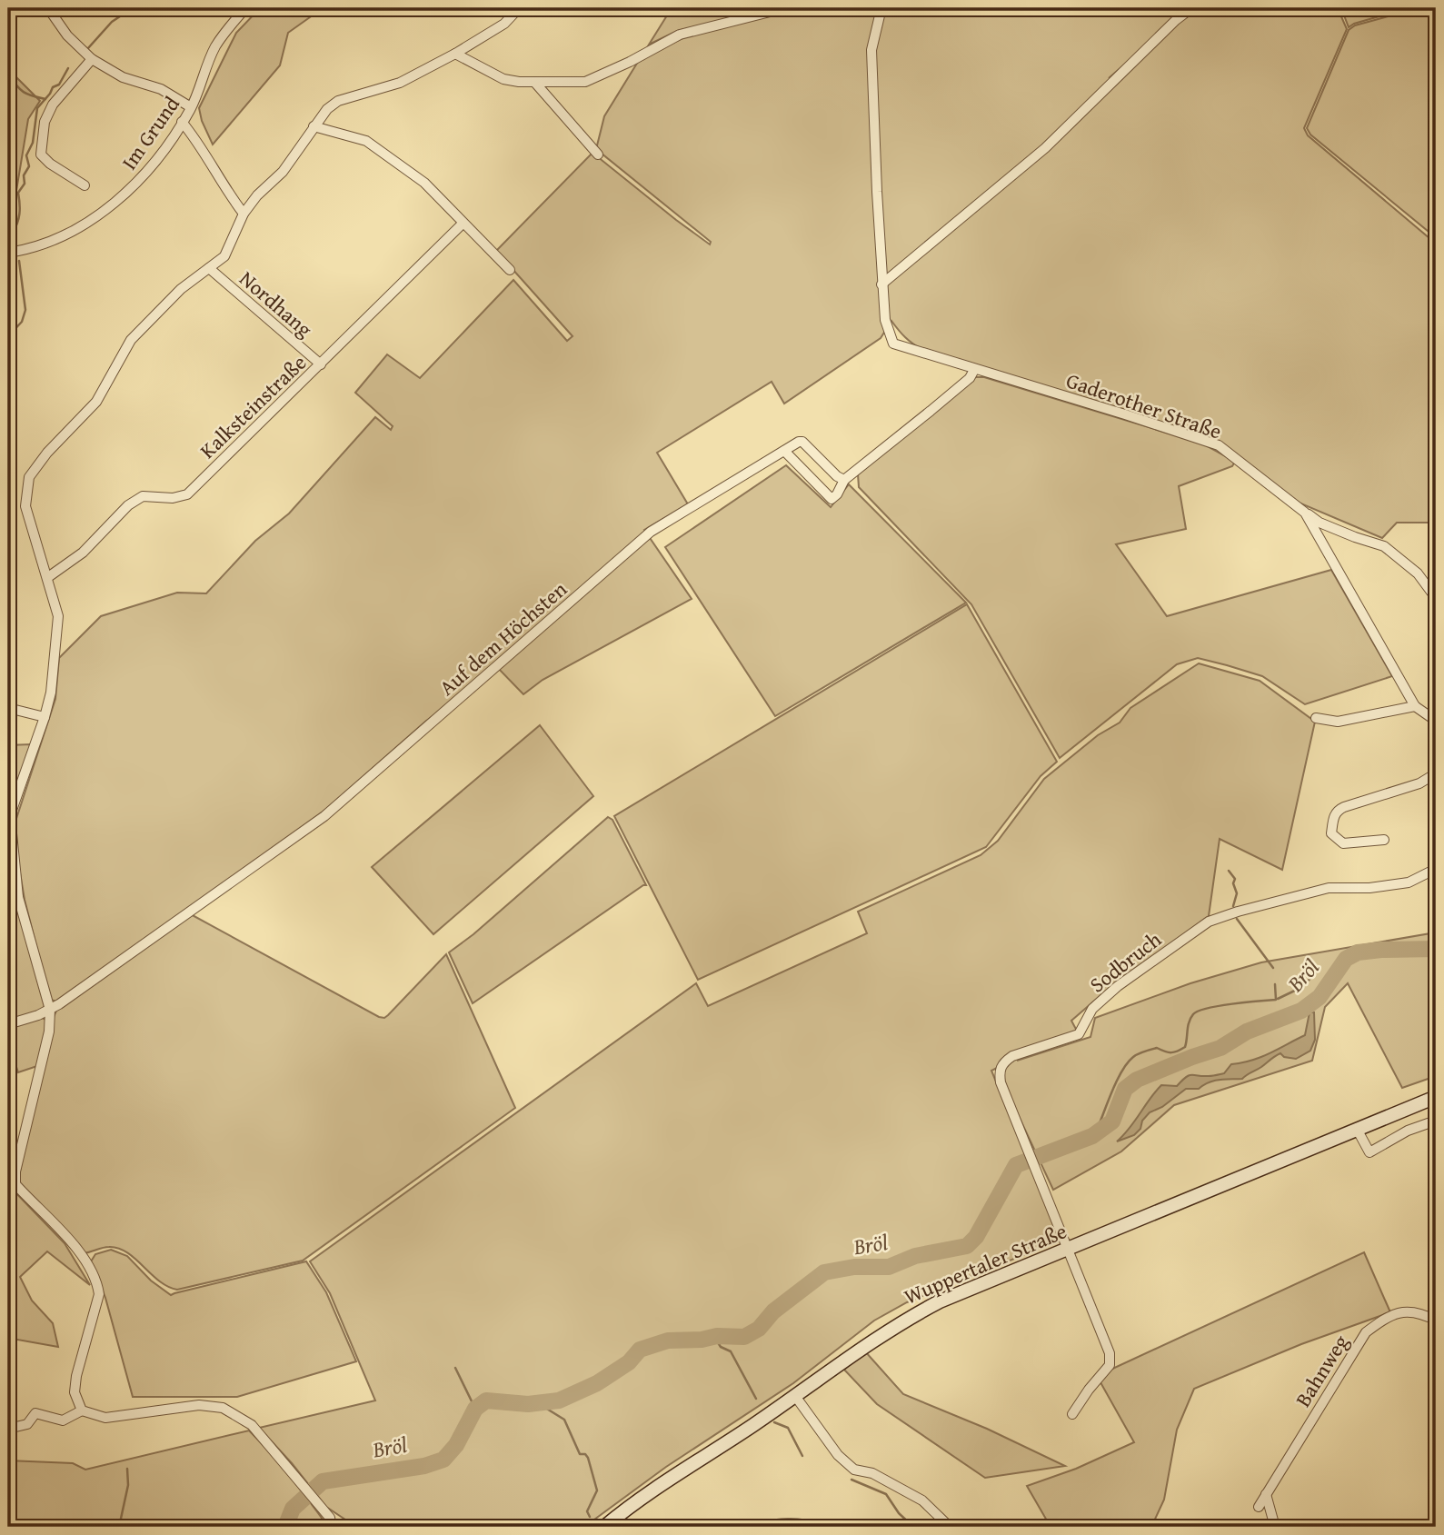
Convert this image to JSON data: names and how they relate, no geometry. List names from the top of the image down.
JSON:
{
  "streets": {
    "main road": ["Wuppertaler Straße"],
    "street": [
      "Im Grund",
      "Nordhang",
      "Gaderother Straße",
      "Kalksteinstraße",
      "Auf dem Höchsten",
      "Sodbruch",
      "Bahnweg"
    ]
  },
  "crossings": [
    ["Nordhang", "Kalksteinstraße"],
    ["Sodbruch", "Wuppertaler Straße"]
  ],
  "water": ["Bröl"]
}
